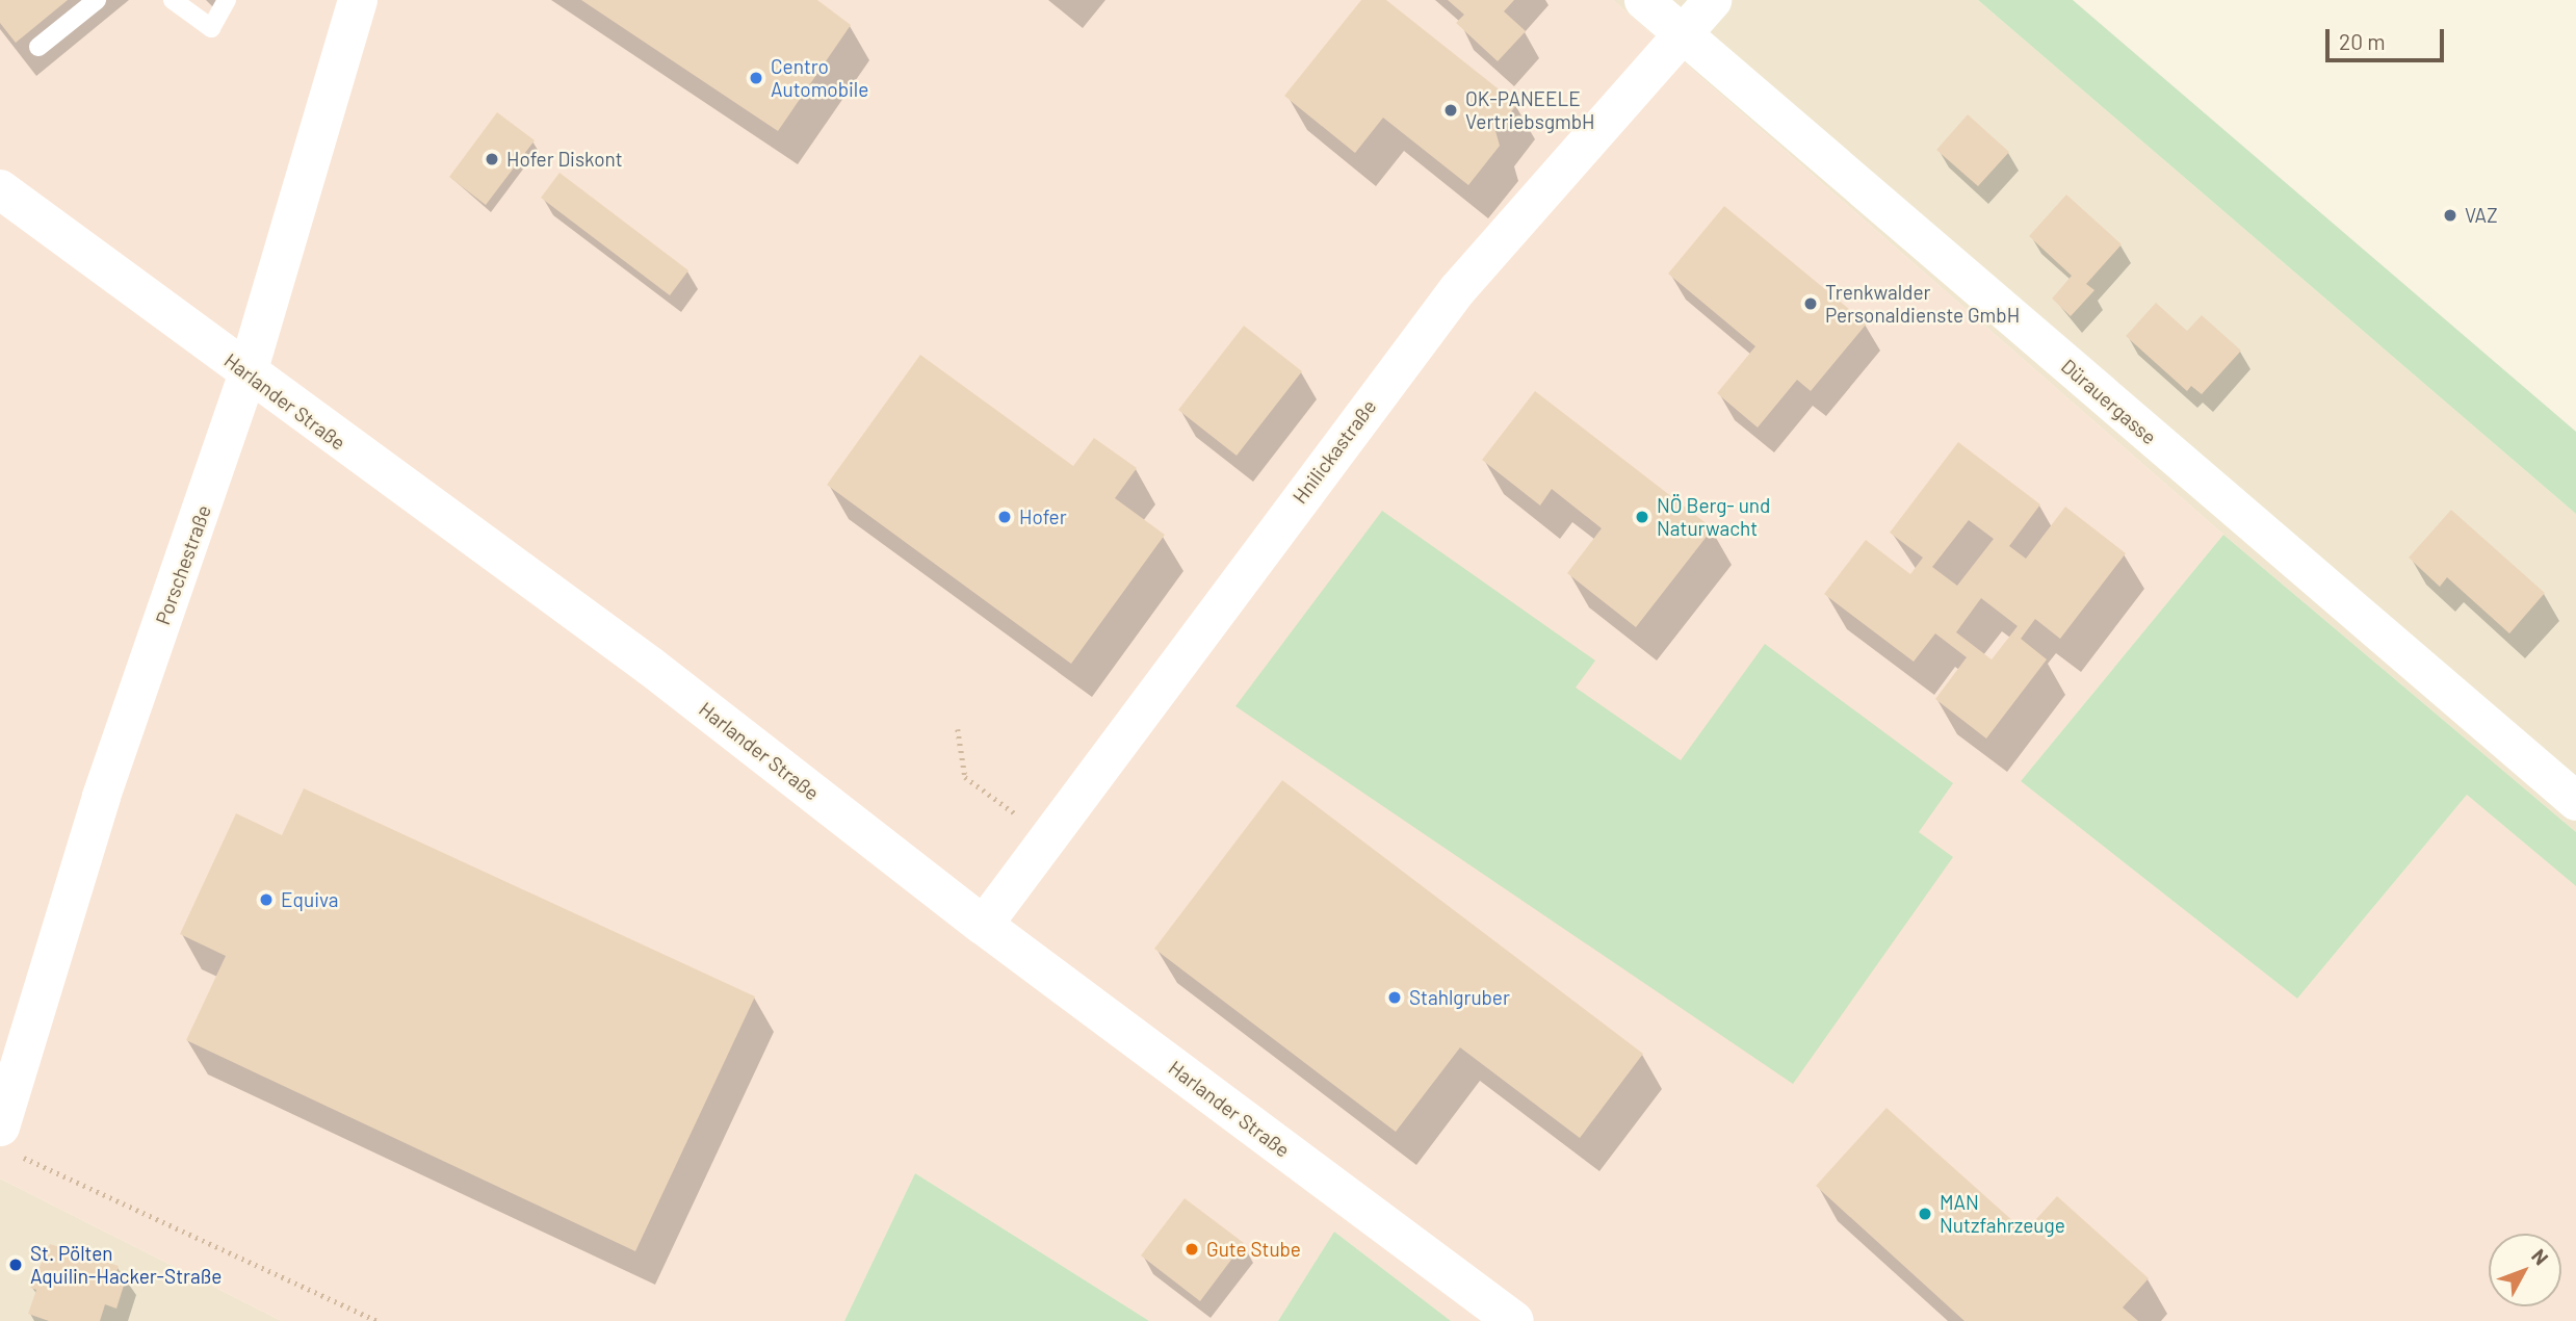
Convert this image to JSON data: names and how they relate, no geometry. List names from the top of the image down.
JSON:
{
  "streets": {
    "main road": ["Harlander Straße", "Porschestraße"],
    "street": ["Dürauergasse", "Hnilickastraße"]
  },
  "crossings": [
    ["Harlander Straße", "Hnilickastraße"],
    ["Harlander Straße", "Porschestraße"],
    ["Dürauergasse", "Hnilickastraße"]
  ],
  "places": [
    "Centro Automobile",
    "OK-PANEELE VertriebsgmbH",
    "Hofer Diskont",
    "VAZ",
    "Trenkwalder Personaldienste GmbH",
    "Hofer",
    "NÖ Berg- und Naturwacht",
    "Equiva",
    "Stahlgruber",
    "MAN Nutzfahrzeuge",
    "Gute Stube",
    "St. Pölten Aquilin-Hacker-Straße"
  ],
  "scale_bar": "20 m",
  "north": "top right"
}
